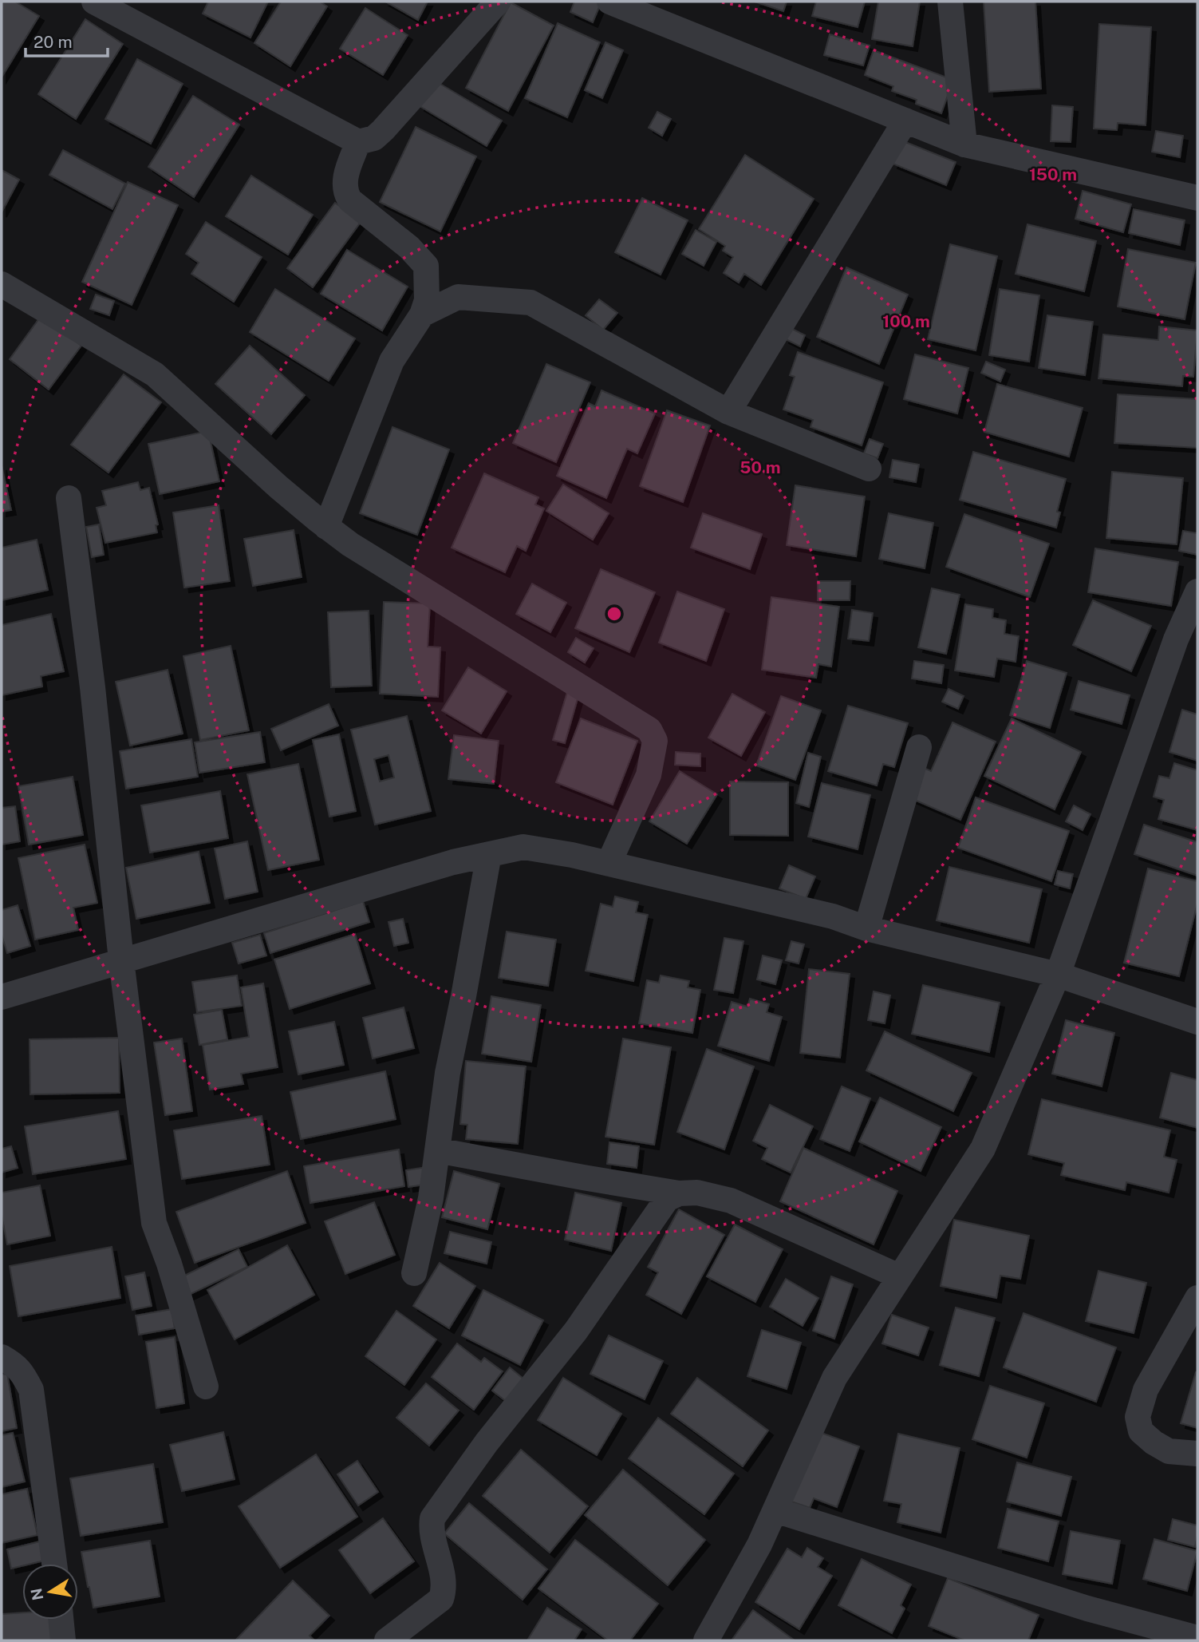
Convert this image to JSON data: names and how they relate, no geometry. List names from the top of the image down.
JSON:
{
  "scale_bar": "20 m",
  "north": "left",
  "rings": ["150 m", "100 m", "50 m"]
}
